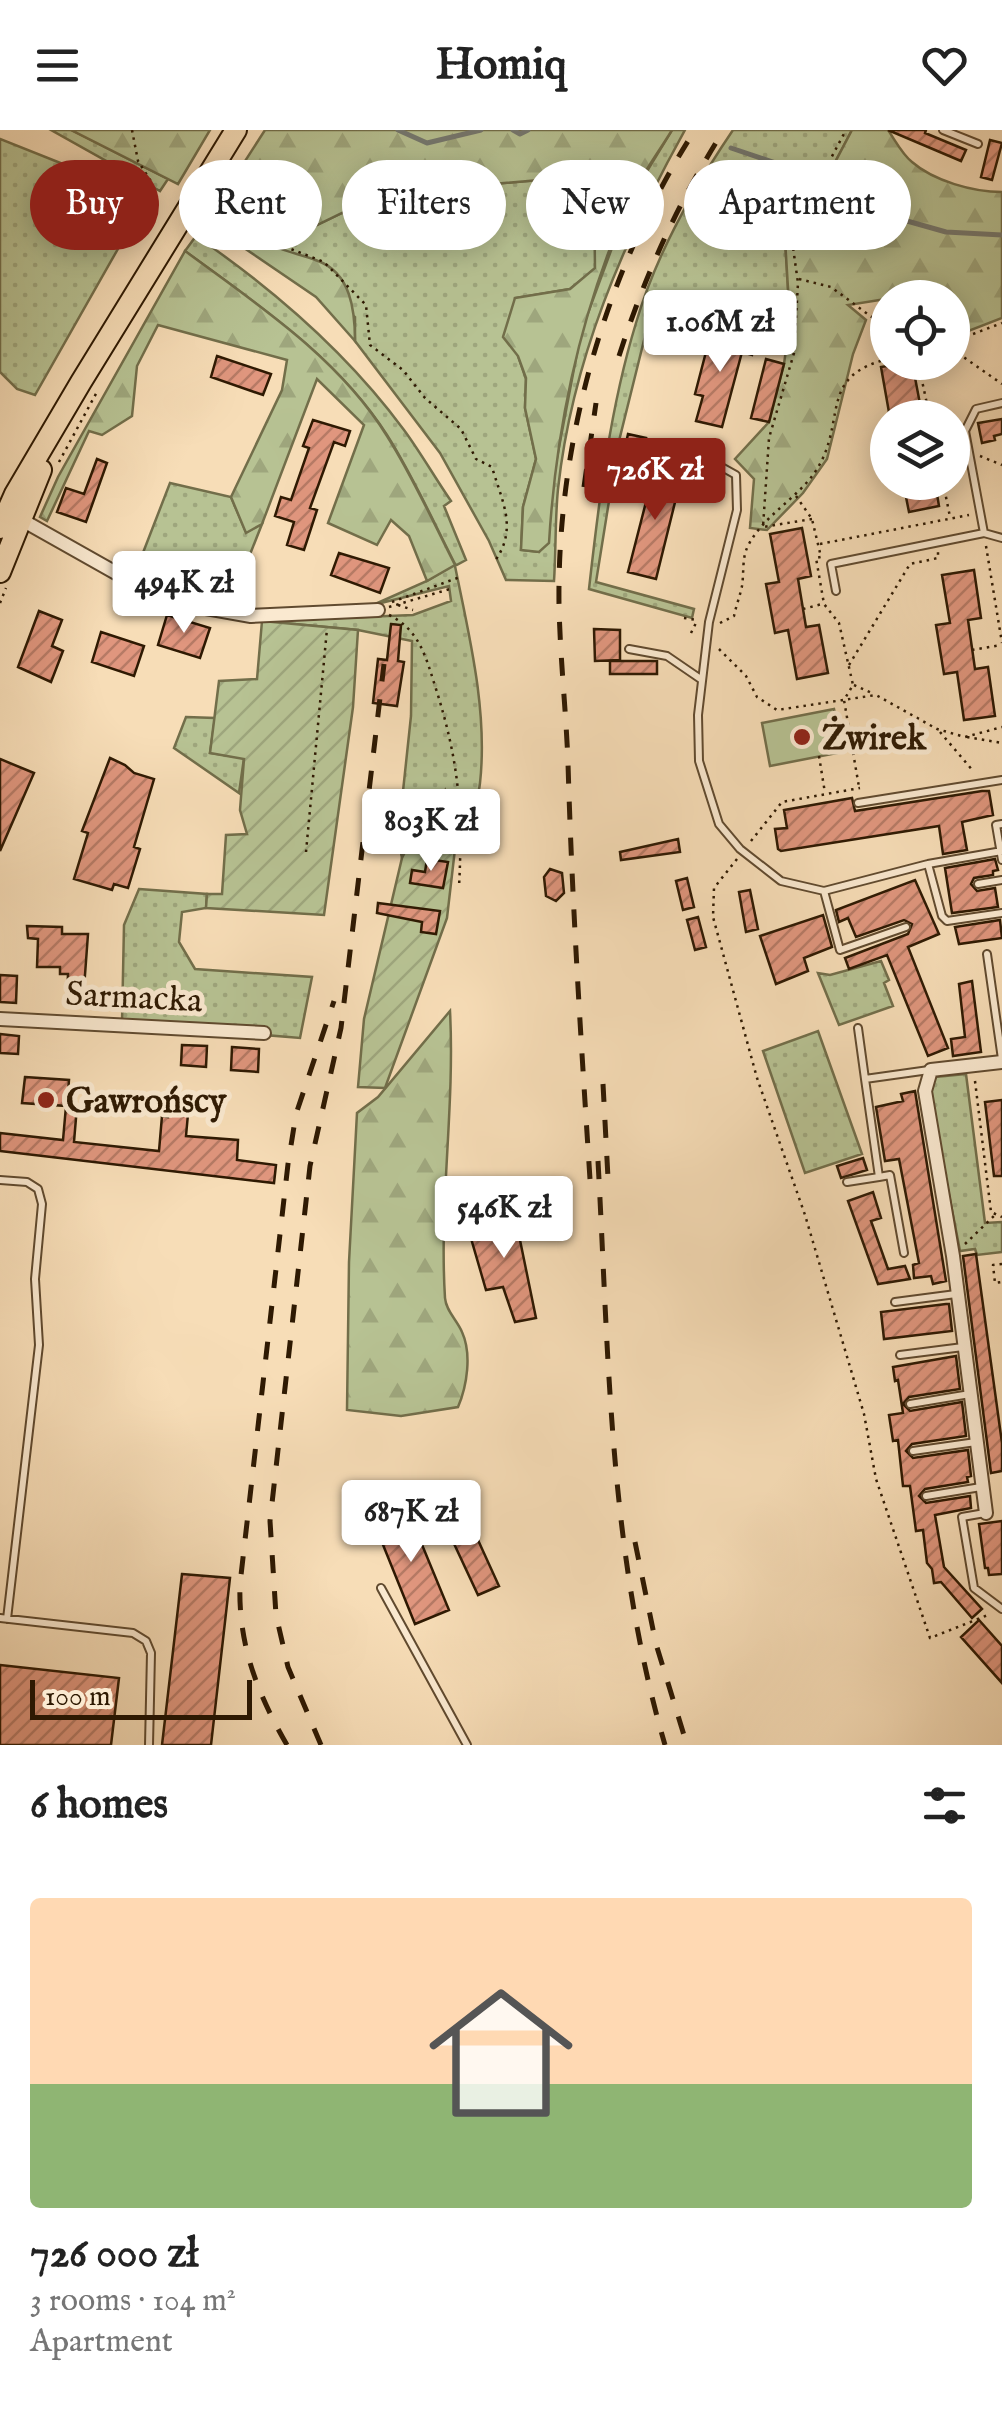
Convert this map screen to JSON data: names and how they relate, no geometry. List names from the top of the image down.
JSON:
{
  "streets": {
    "street": ["Sarmacka"]
  },
  "places": ["Żwirek", "Gawrońscy"],
  "scale_bar": "100 m",
  "page": {
    "header": "Homiq",
    "chip": [
      "Buy",
      "Rent",
      "Filters",
      "New",
      "Apartment"
    ],
    "price": [
      "1.06M zł",
      "726K zł",
      "494K zł",
      "803K zł",
      "546K zł",
      "687K zł"
    ],
    "scale": "100 m",
    "heading": "6 homes",
    "list": [
      {
        "name": "726 000 zł",
        "note": "3 rooms · 104 m² · Apartment"
      }
    ]
  }
}
